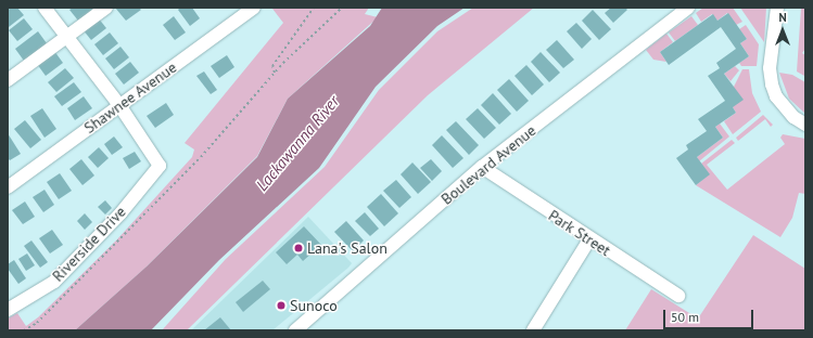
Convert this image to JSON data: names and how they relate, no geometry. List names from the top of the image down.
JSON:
{
  "streets": {
    "street": [
      "Shawnee Avenue",
      "Boulevard Avenue",
      "Park Street",
      "Riverside Drive"
    ]
  },
  "crossings": [
    ["Shawnee Avenue", "Riverside Drive"],
    ["Boulevard Avenue", "Park Street"]
  ],
  "water": ["Lackawanna River"],
  "places": ["Lana's Salon", "Sunoco"],
  "scale_bar": "50 m",
  "north": "top"
}
